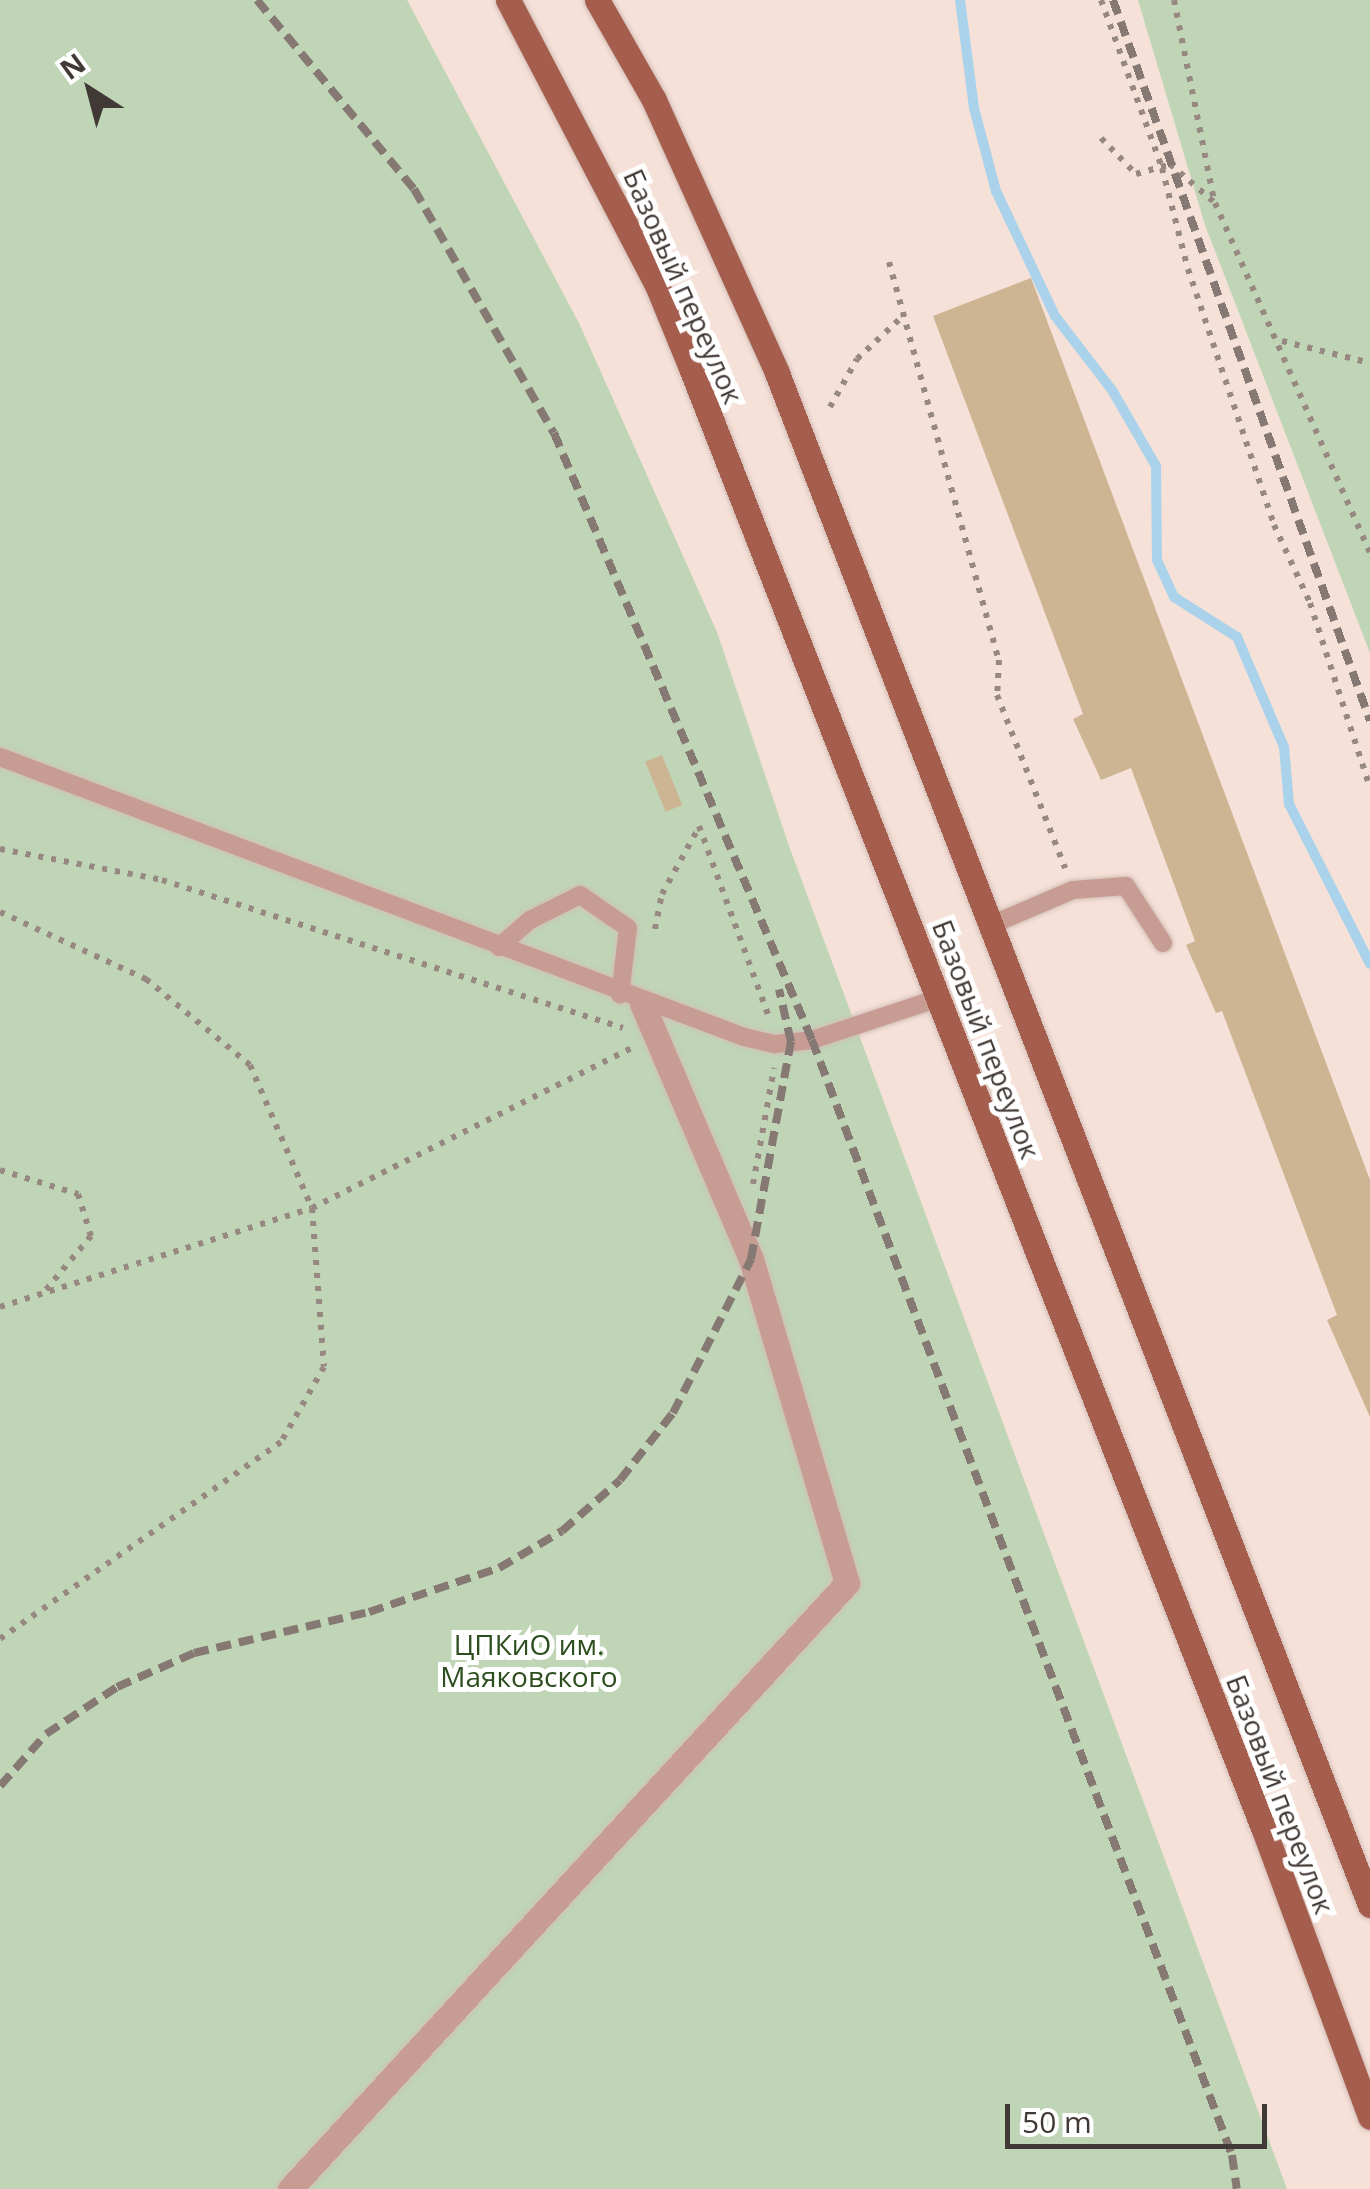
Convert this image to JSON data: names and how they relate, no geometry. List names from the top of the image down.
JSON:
{
  "streets": {
    "main road": ["Базовый переулок"]
  },
  "parks": ["ЦПКиО им. Маяковского"],
  "scale_bar": "50 m",
  "north": "top left"
}
